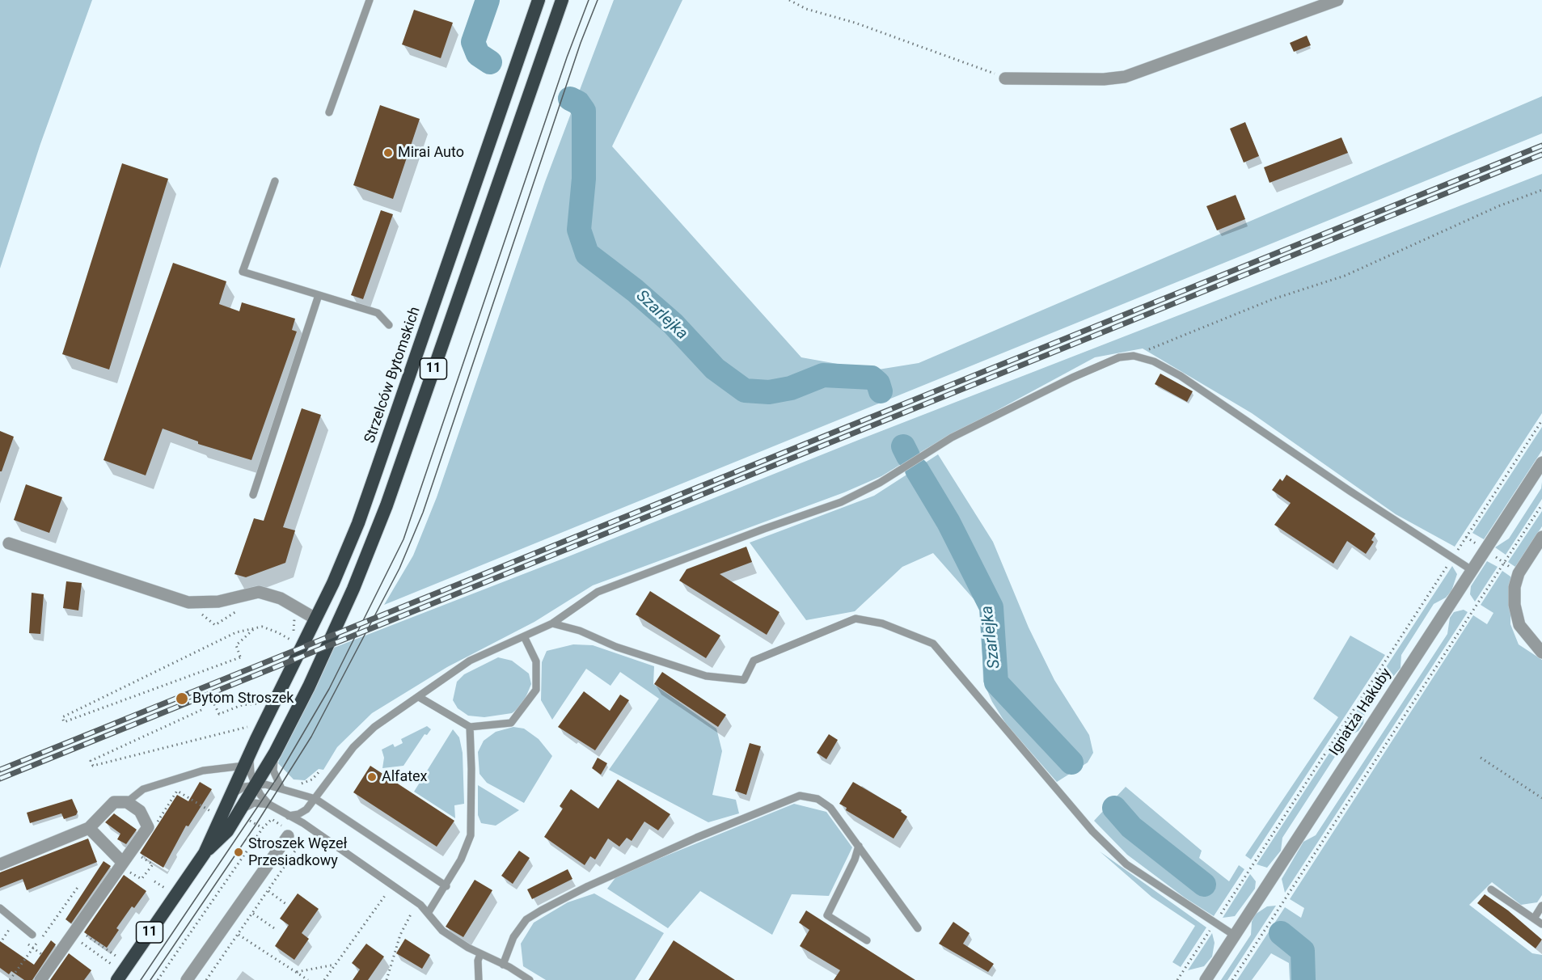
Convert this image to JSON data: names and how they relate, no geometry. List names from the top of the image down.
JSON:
{
  "streets": {
    "highway": ["11", "Strzelców Bytomskich"],
    "street": ["Ignatza Hakuby"]
  },
  "crossings": [
    ["11", "Strzelców Bytomskich"]
  ],
  "water": ["Szarlejka"],
  "places": [
    "Mirai Auto",
    "Bytom Stroszek",
    "Alfatex",
    "Stroszek Węzeł Przesiadkowy"
  ]
}
